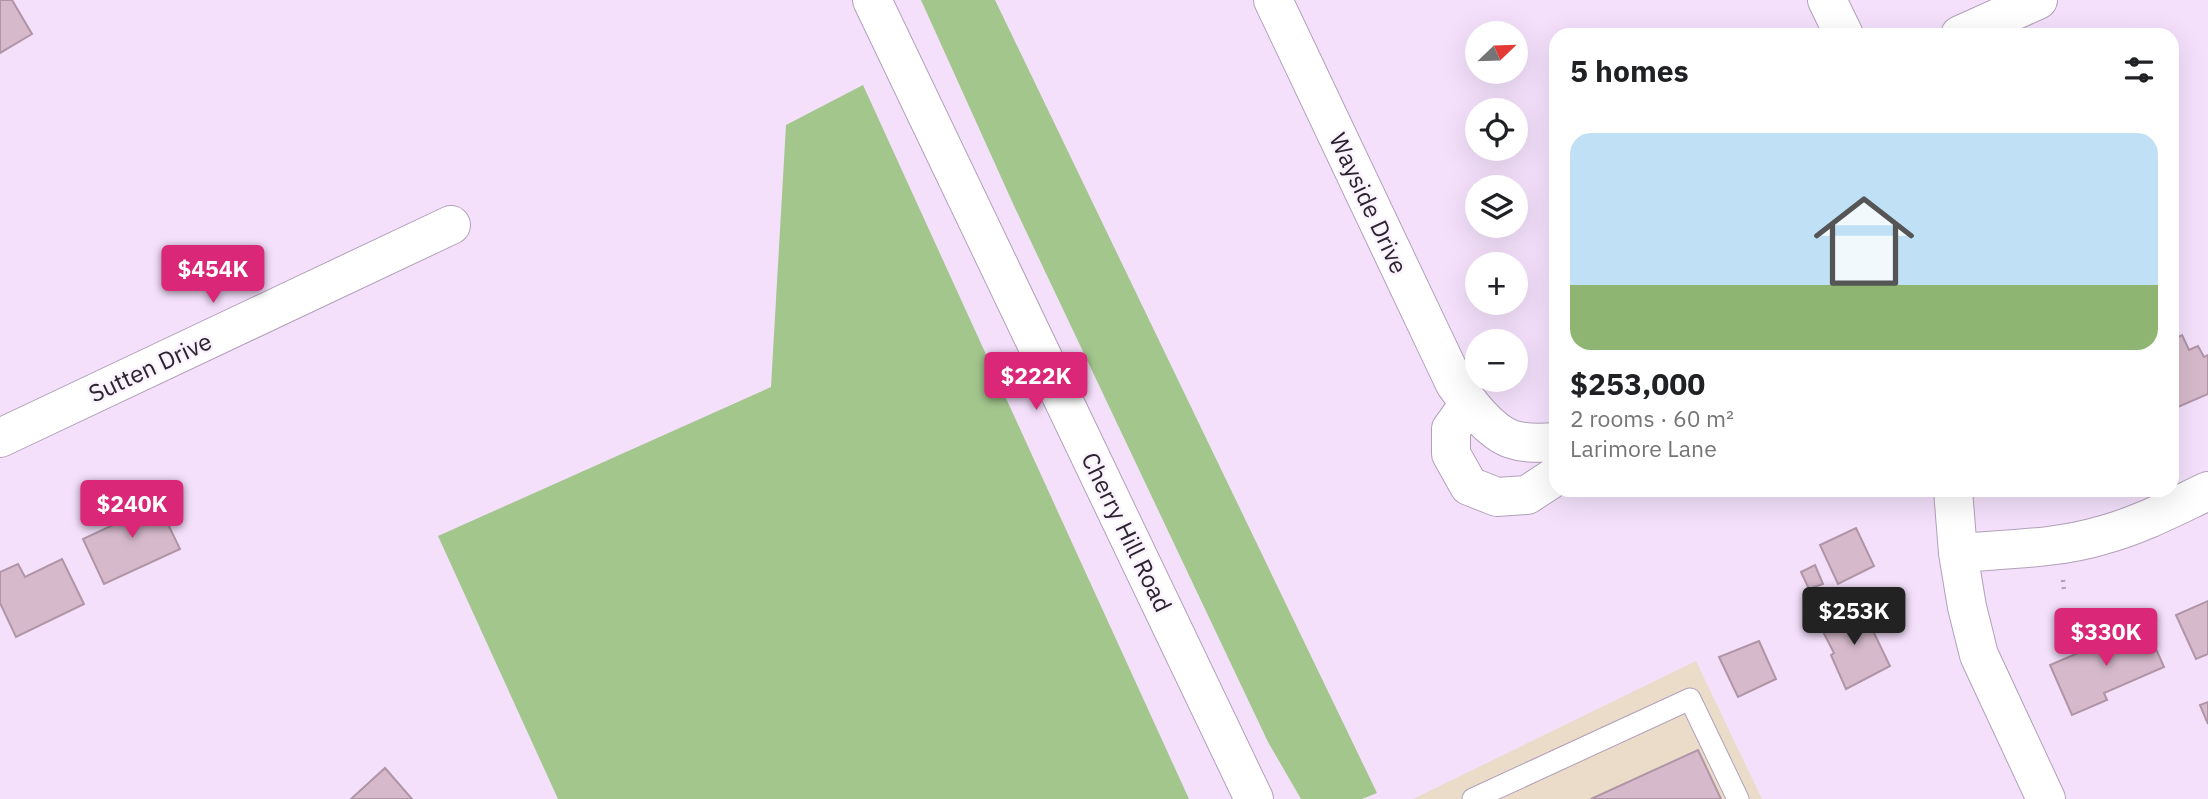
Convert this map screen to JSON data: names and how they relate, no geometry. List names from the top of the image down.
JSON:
{
  "streets": {
    "street": ["Wayside Drive", "Sutten Drive", "Cherry Hill Road"]
  },
  "north": "top right",
  "page": {
    "map_buttons": ["+", "−"],
    "heading": "5 homes",
    "list": [
      {
        "name": "$253,000",
        "note": "2 rooms · 60 m² · Larimore Lane"
      }
    ],
    "price": [
      "$454K",
      "$222K",
      "$240K",
      "$253K",
      "$330K"
    ]
  }
}
